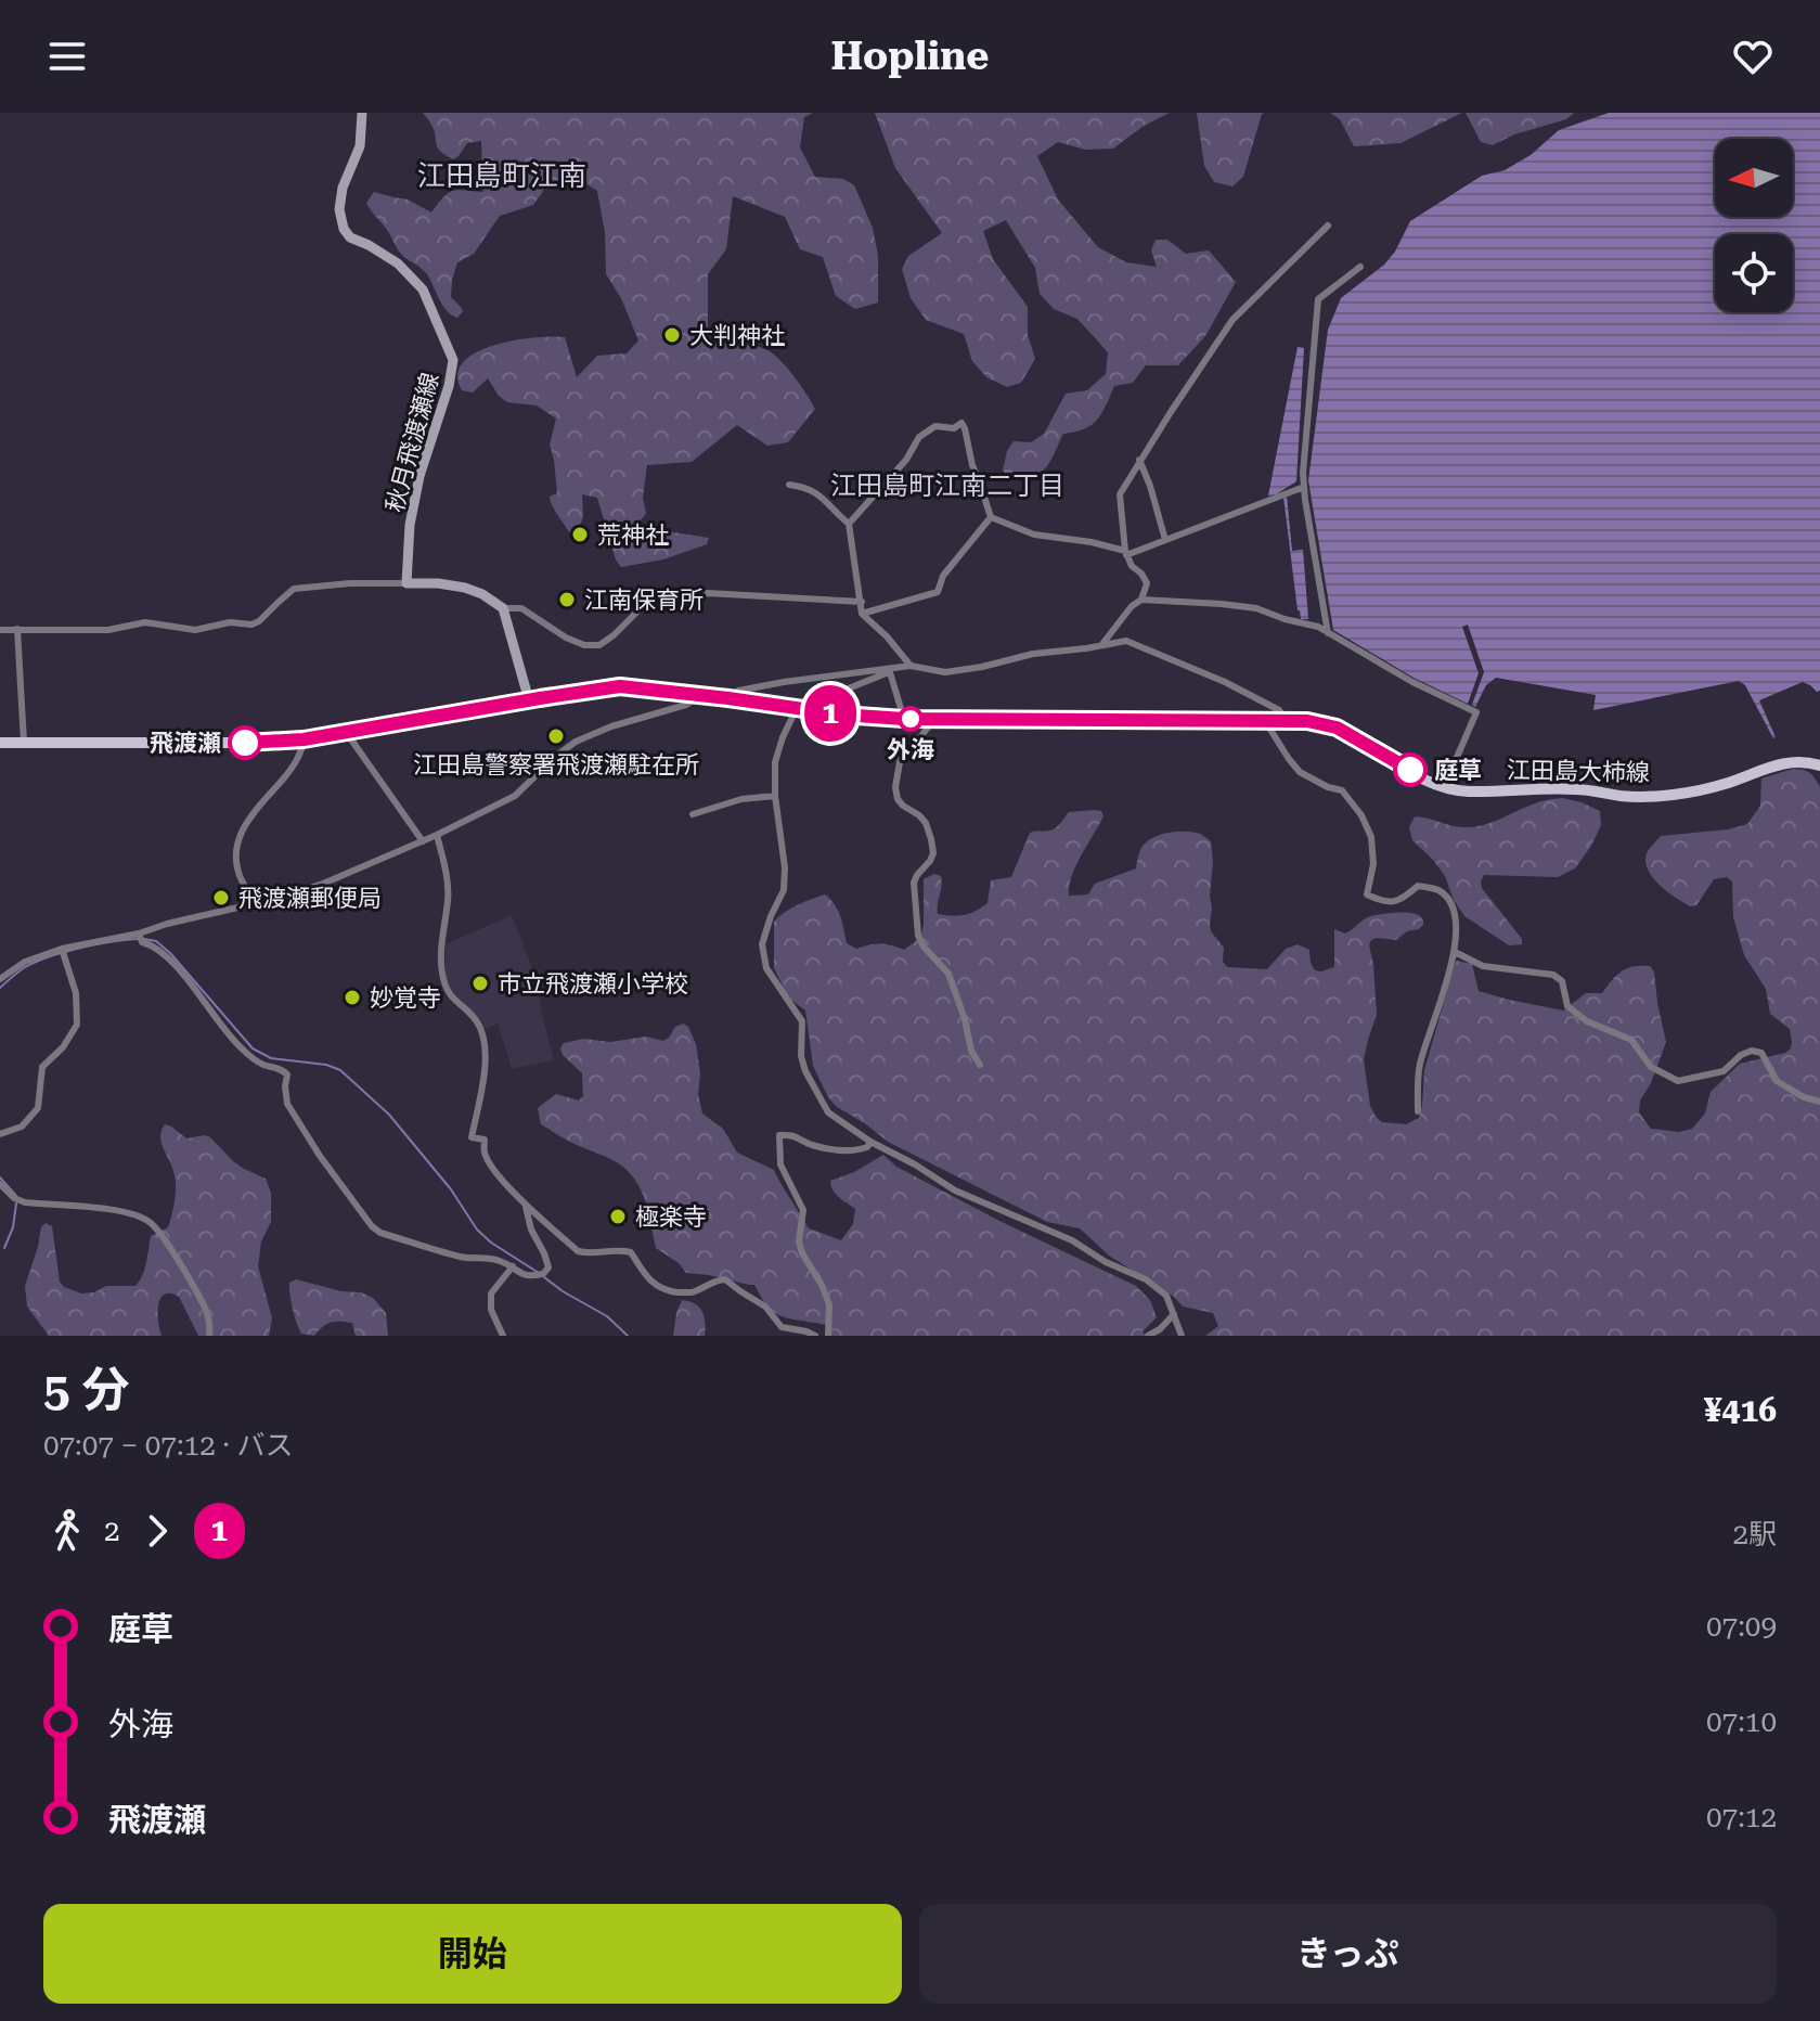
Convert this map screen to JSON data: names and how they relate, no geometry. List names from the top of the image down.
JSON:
{
  "streets": {
    "main road": ["秋月飛渡瀬線", "江田島大柿線"]
  },
  "districts": ["江田島町江南", "江田島町江南二丁目"],
  "places": [
    "大判神社",
    "荒神社",
    "江南保育所",
    "外海",
    "江田島警察署飛渡瀬駐在所",
    "飛渡瀬",
    "庭草",
    "飛渡瀬郵便局",
    "市立飛渡瀬小学校",
    "妙覚寺",
    "極楽寺"
  ],
  "lines": ["bus line 1"],
  "north": "left",
  "page": {
    "header": "Hopline",
    "on_map": "1",
    "heading": ["5 分", "07:07 – 07:12 · バス", "¥416"],
    "legs": ["2", "1", "2駅"],
    "list": [
      {
        "name": "庭草",
        "value": "07:09"
      },
      {
        "name": "外海",
        "value": "07:10"
      },
      {
        "name": "飛渡瀬",
        "value": "07:12"
      }
    ],
    "buttons": ["開始", "きっぷ"]
  }
}
